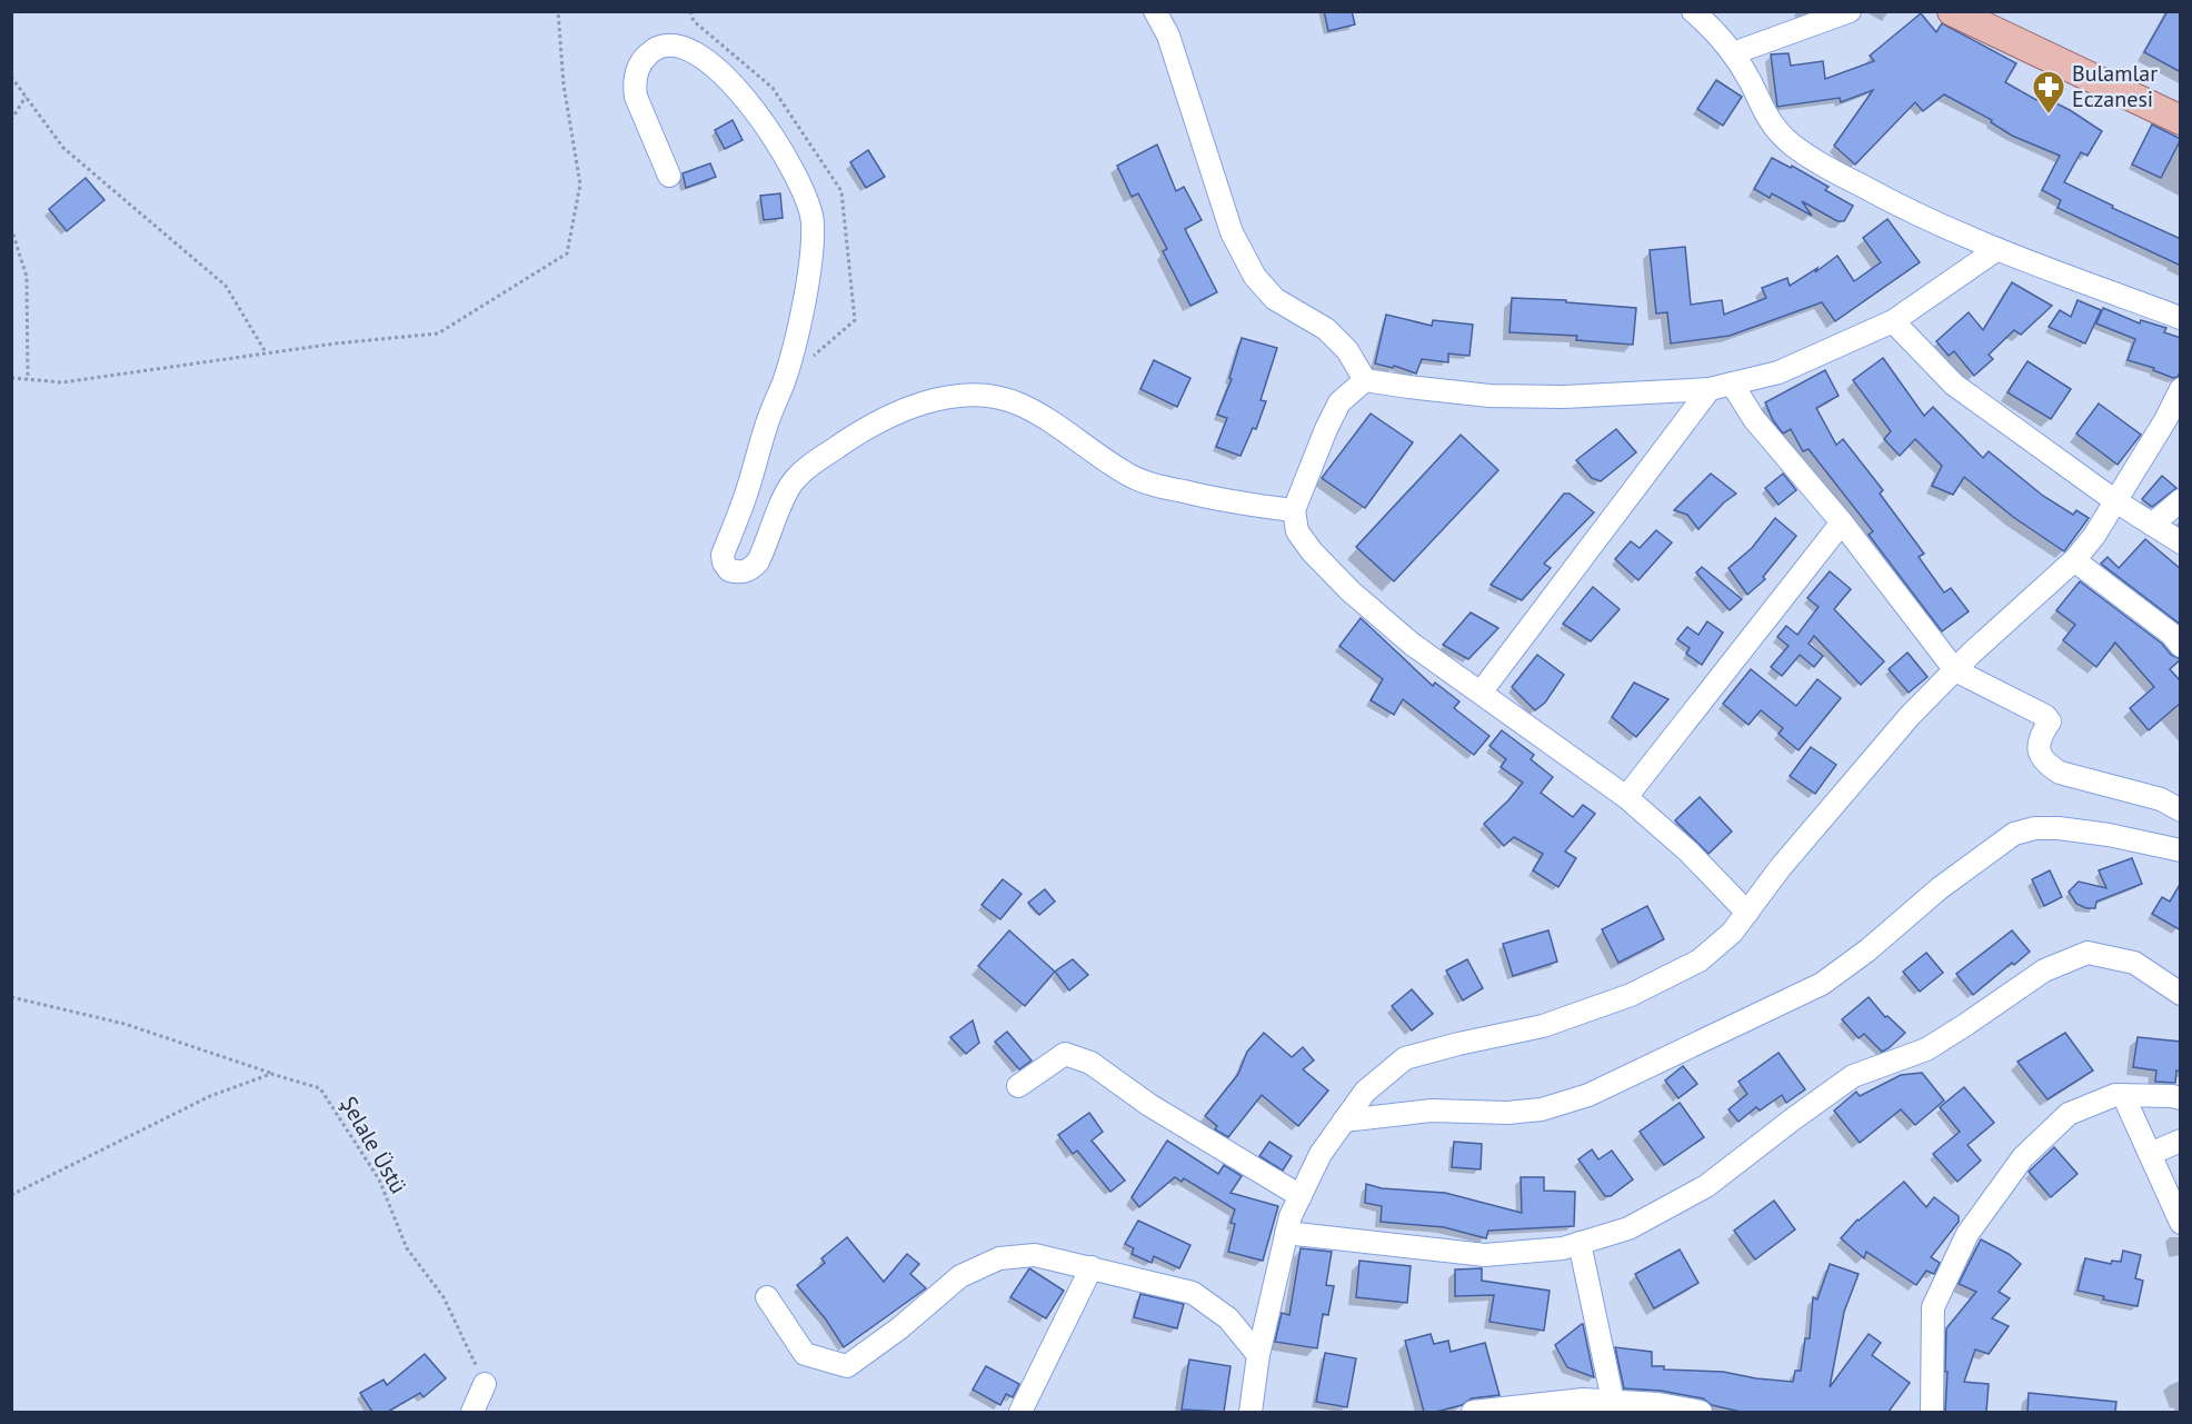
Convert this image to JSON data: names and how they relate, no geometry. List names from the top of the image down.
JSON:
{
  "streets": {
    "path": ["Şelale Üstü"]
  },
  "places": {
    "pharmacy": ["Bulamlar Eczanesi"]
  }
}
